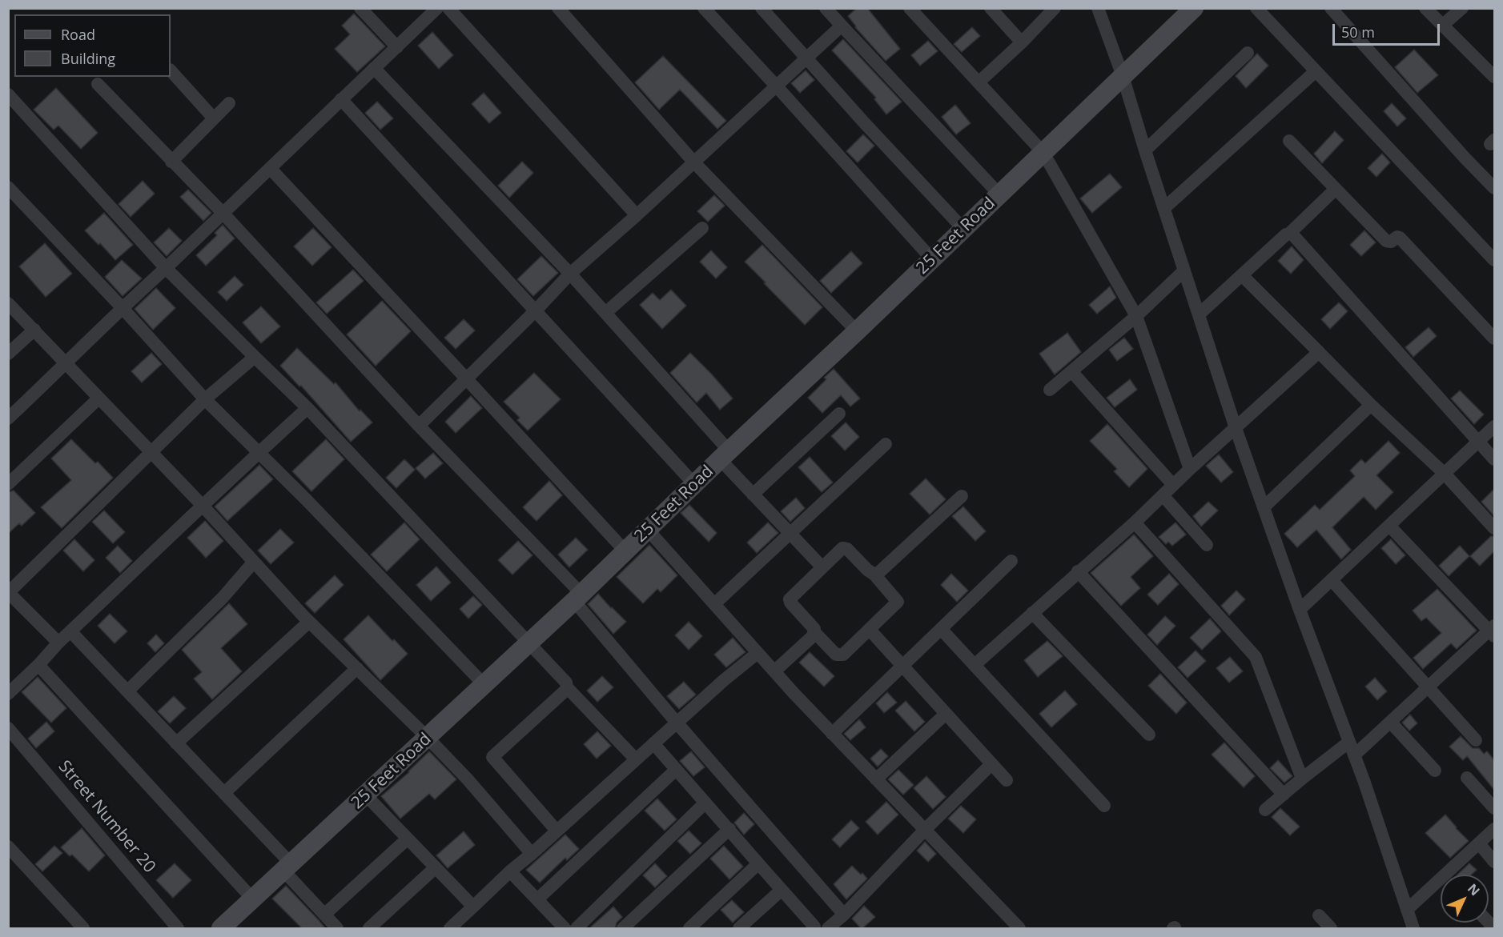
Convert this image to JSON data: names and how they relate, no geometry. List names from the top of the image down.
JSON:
{
  "streets": {
    "street": ["25 Feet Road", "Street Number 20"]
  },
  "legend": ["Road", "Building"],
  "scale_bar": "50 m",
  "north": "top right"
}
